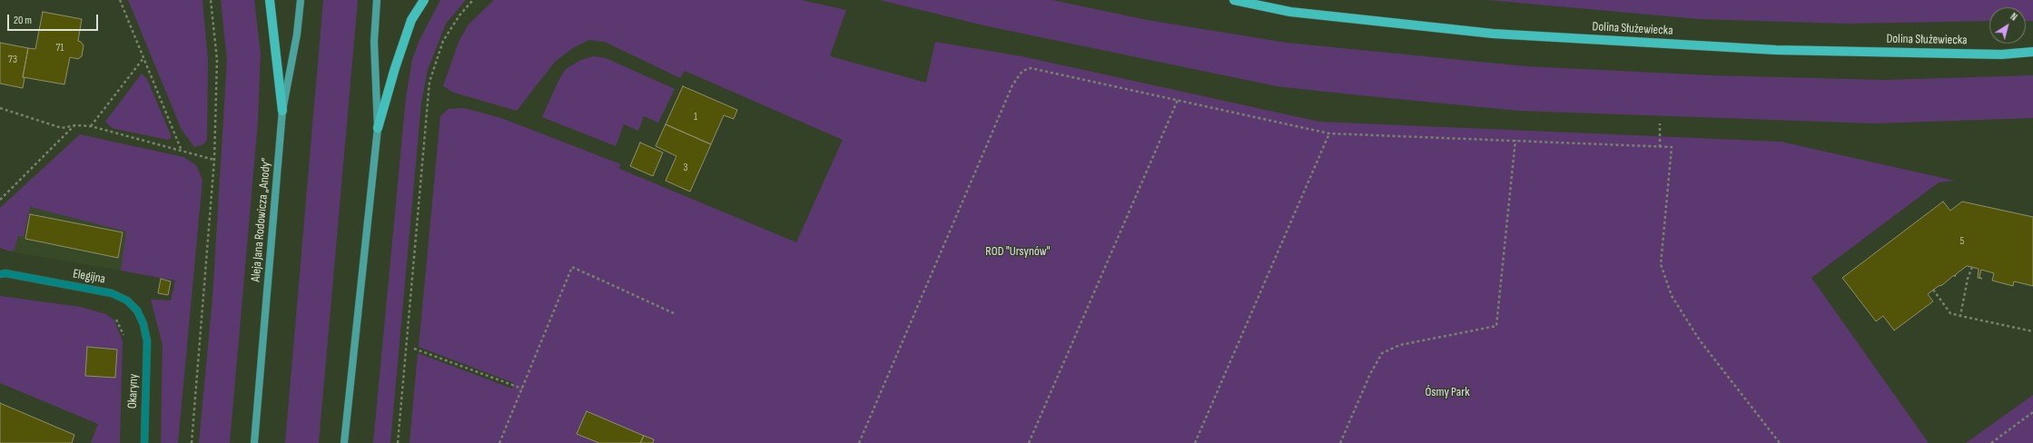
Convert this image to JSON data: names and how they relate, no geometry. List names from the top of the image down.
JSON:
{
  "streets": {
    "main road": ["Dolina Służewiecka", "Aleja Jana Rodowicza „Anody”"],
    "street": ["Elegijna", "Okaryny"]
  },
  "crossings": [
    ["Elegijna", "Okaryny"]
  ],
  "parks": ["ROD \"Ursynów\"", "Ósmy Park"],
  "house_numbers": [
    "71",
    "73",
    "1",
    "3",
    "5"
  ],
  "scale_bar": "20 m",
  "north": "top right"
}
